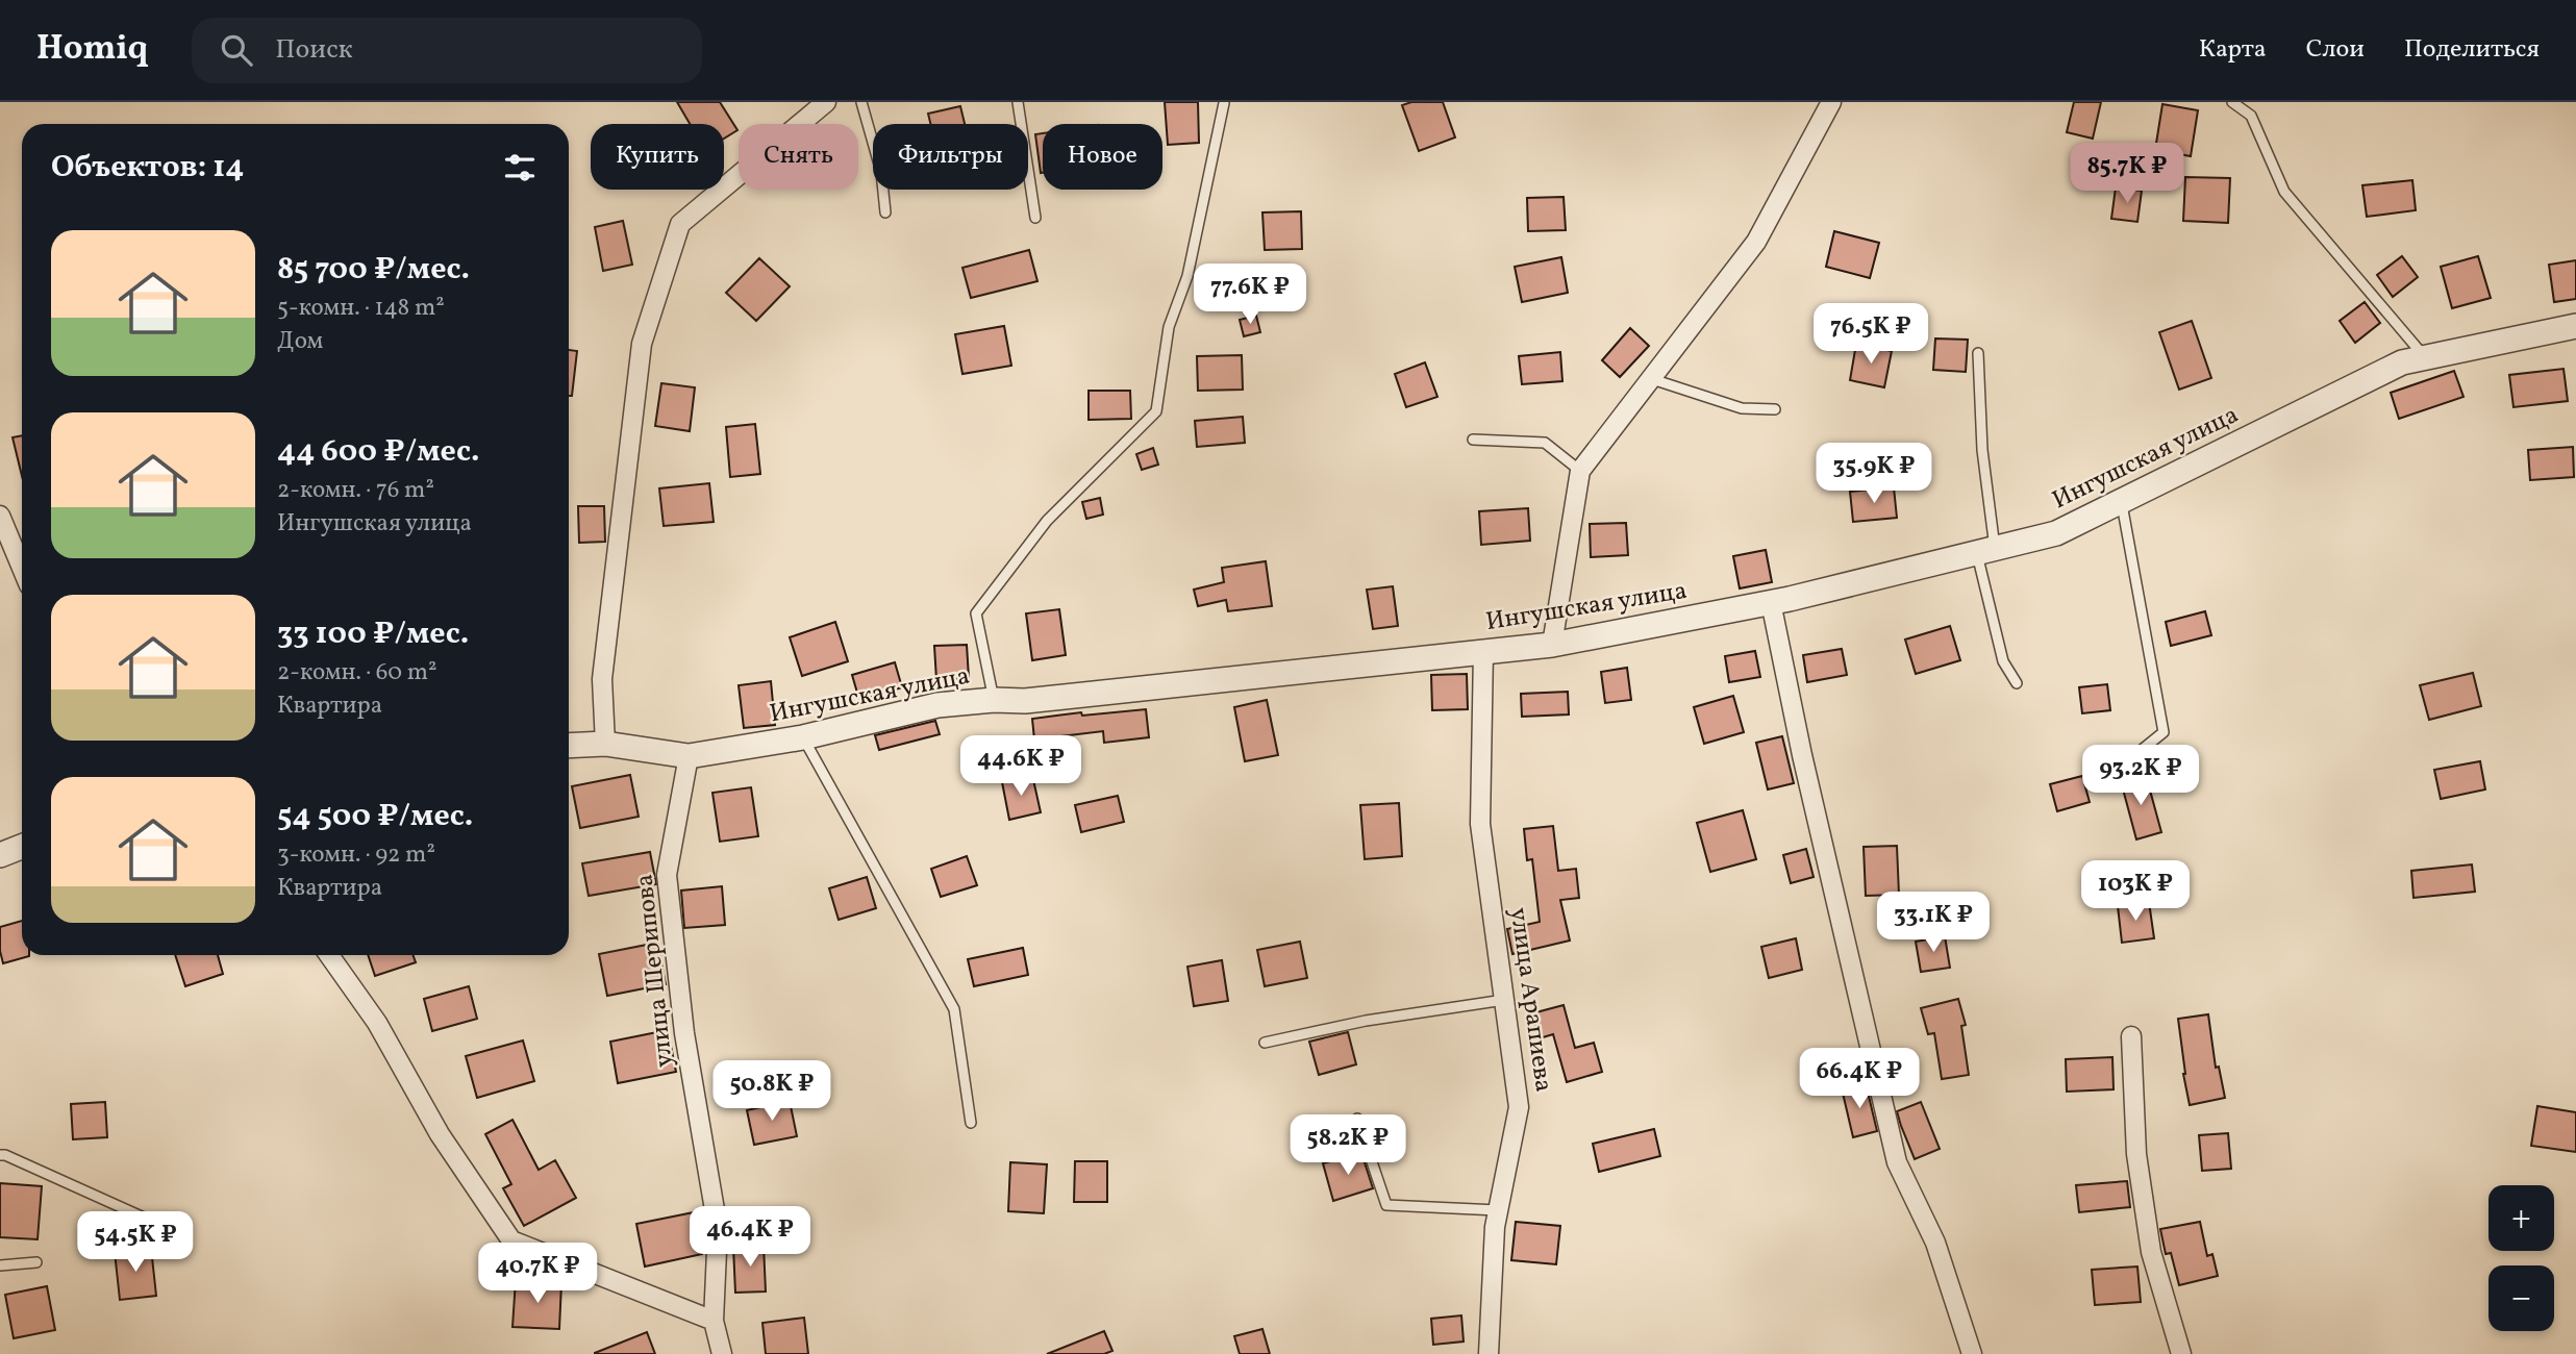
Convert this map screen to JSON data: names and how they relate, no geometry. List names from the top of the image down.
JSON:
{
  "streets": {
    "street": ["Ингушская улица", "улица Шерипова", "улица Арапиева"]
  },
  "crossings": [
    ["Ингушская улица", "улица Шерипова"],
    ["Ингушская улица", "улица Арапиева"]
  ],
  "page": {
    "header": "Homiq",
    "search": "Поиск",
    "nav": ["Карта", "Слои", "Поделиться"],
    "chip": [
      "Купить",
      "Снять",
      "Фильтры",
      "Новое"
    ],
    "heading": "Объектов: 14",
    "price": [
      "85.7K ₽",
      "77.6K ₽",
      "76.5K ₽",
      "35.9K ₽",
      "44.6K ₽",
      "93.2K ₽",
      "103K ₽",
      "33.1K ₽",
      "66.4K ₽",
      "50.8K ₽",
      "58.2K ₽",
      "46.4K ₽",
      "54.5K ₽",
      "40.7K ₽"
    ],
    "list": [
      {
        "name": "85 700 ₽/мес.",
        "note": "5-комн. · 148 m² · Дом"
      },
      {
        "name": "44 600 ₽/мес.",
        "note": "2-комн. · 76 m² · Ингушская улица"
      },
      {
        "name": "33 100 ₽/мес.",
        "note": "2-комн. · 60 m² · Квартира"
      },
      {
        "name": "54 500 ₽/мес.",
        "note": "3-комн. · 92 m² · Квартира"
      }
    ],
    "map_buttons": ["+", "−"]
  }
}
